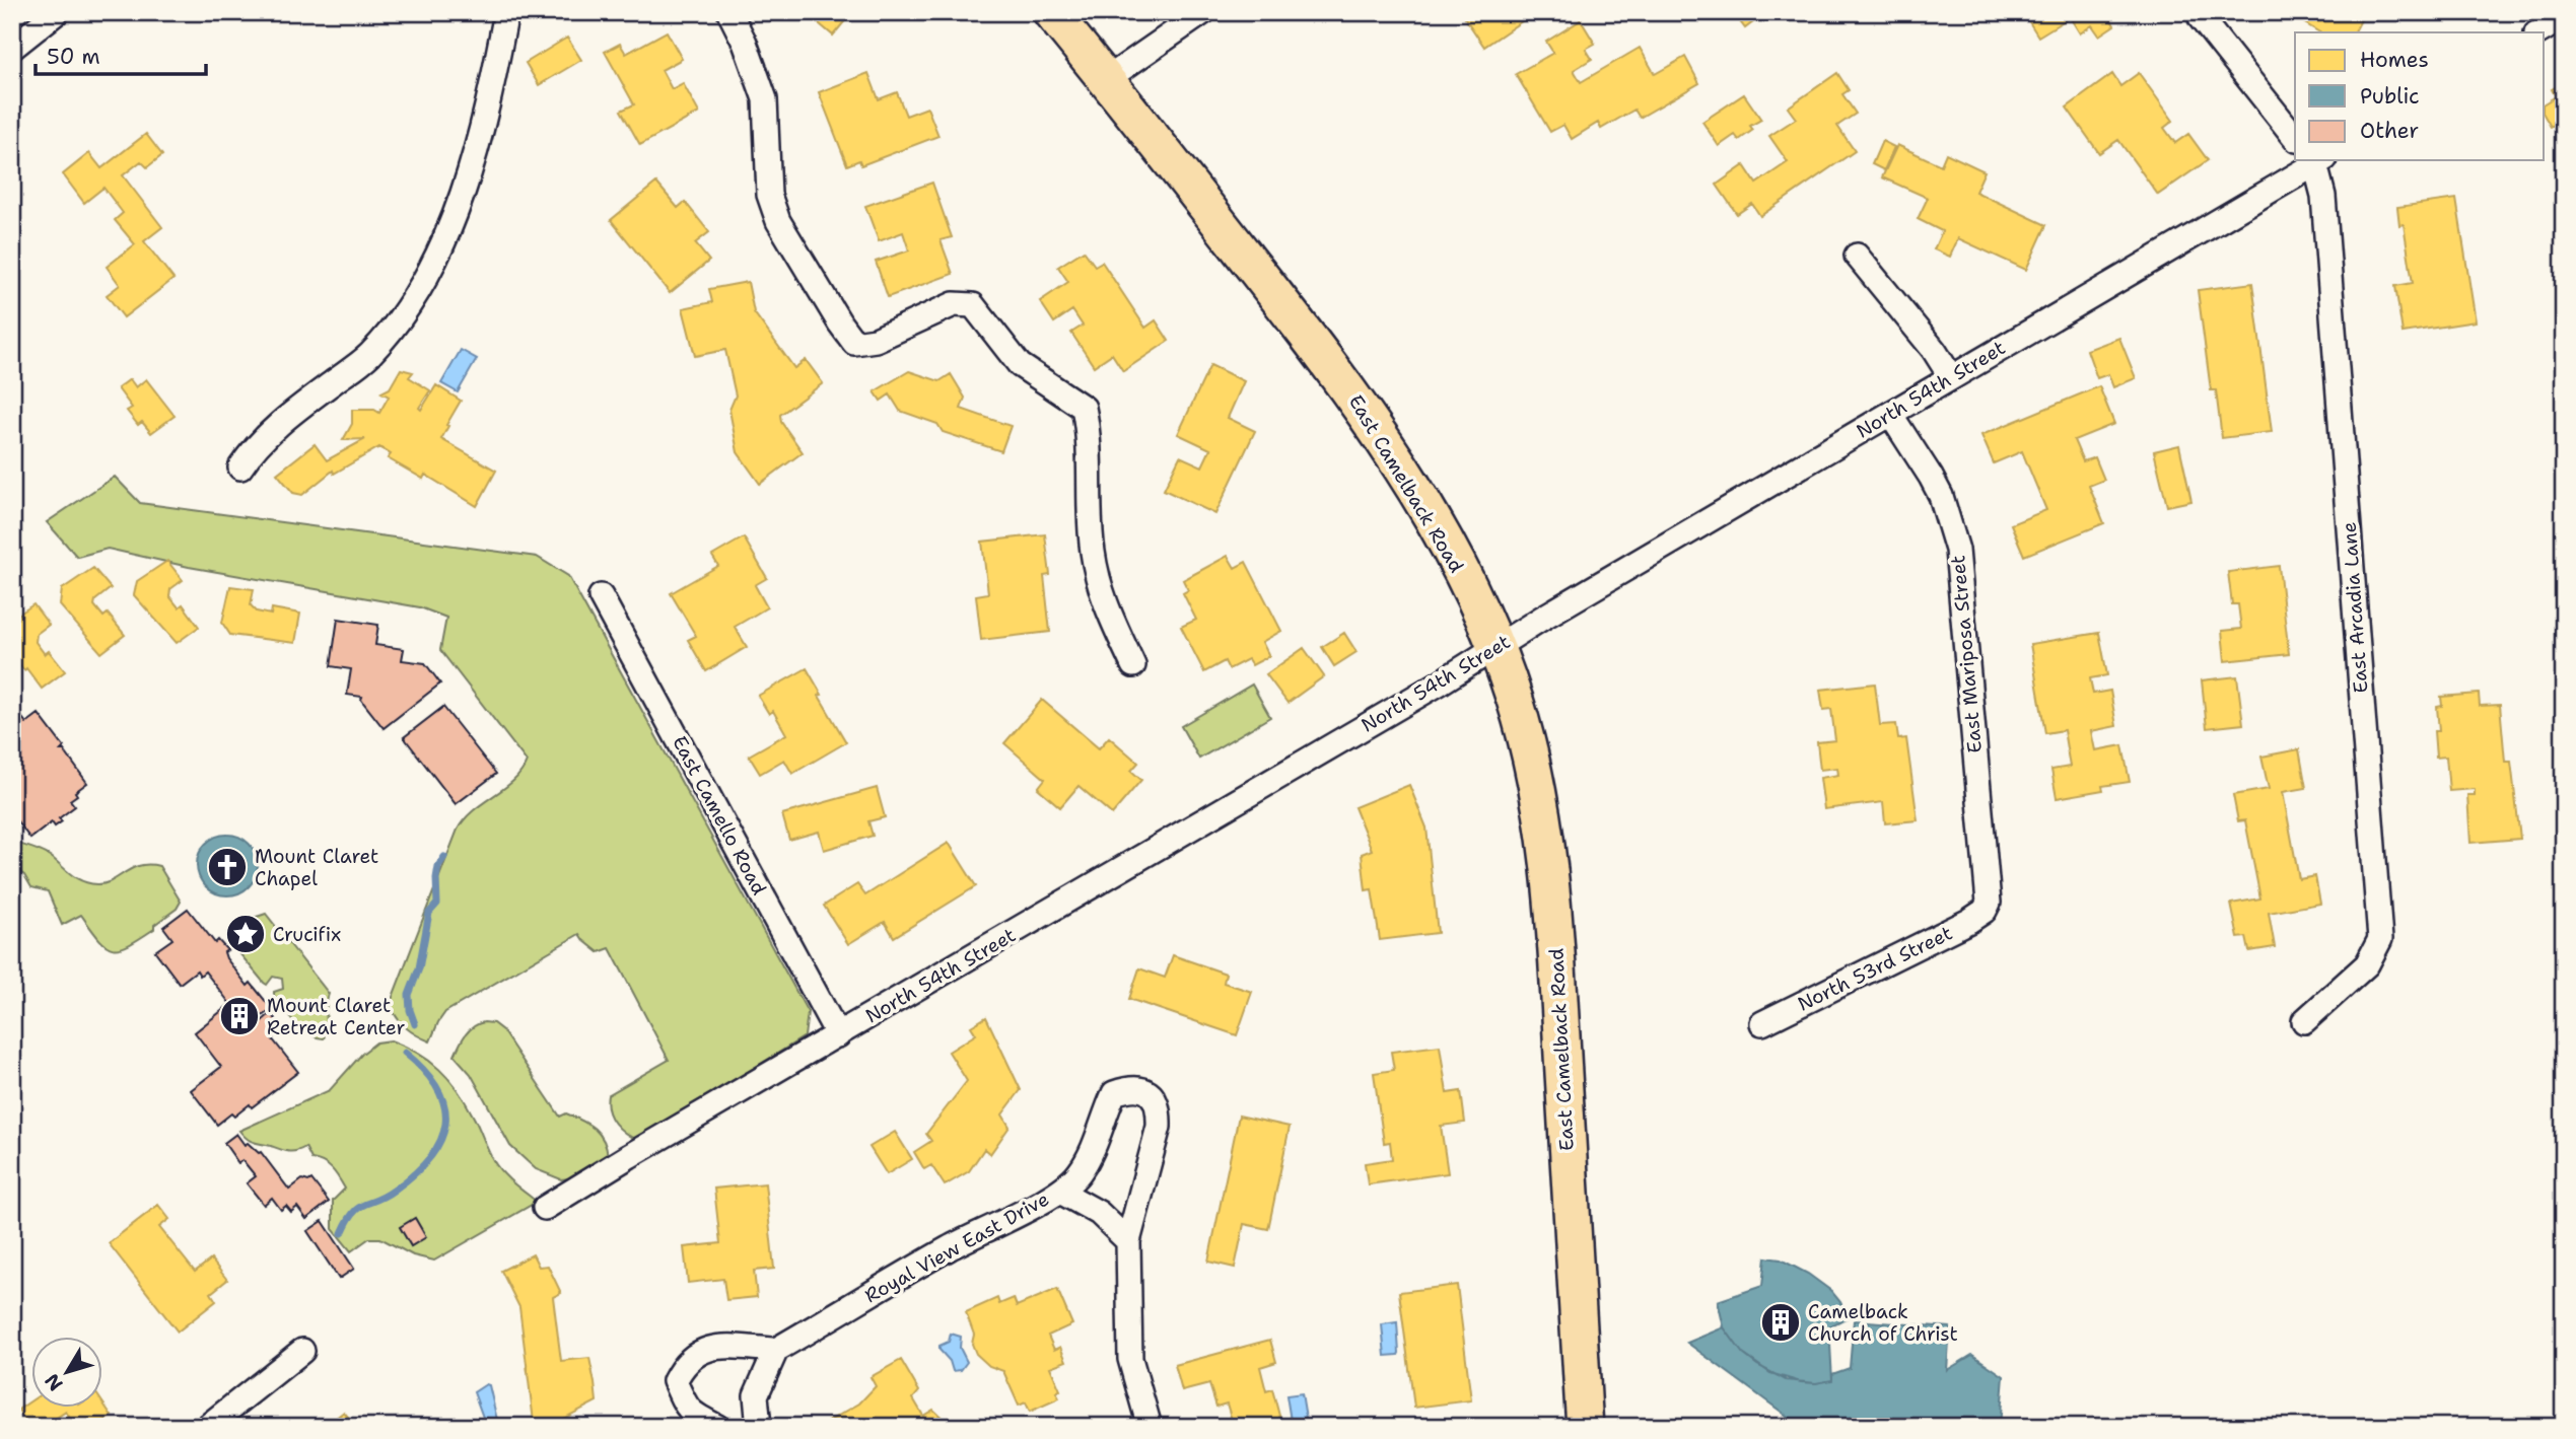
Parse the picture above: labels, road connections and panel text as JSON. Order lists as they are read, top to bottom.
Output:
{
  "streets": {
    "main road": ["East Camelback Road"],
    "street": [
      "North 54th Street",
      "East Arcadia Lane",
      "East Mariposa Street",
      "East Camello Road",
      "North 53rd Street",
      "Royal View East Drive"
    ]
  },
  "crossings": [
    ["North 54th Street", "East Camelback Road"],
    ["North 54th Street", "East Arcadia Lane"],
    ["North 54th Street", "East Mariposa Street"],
    ["North 54th Street", "East Camello Road"],
    ["East Mariposa Street", "North 53rd Street"]
  ],
  "places": {
    "church": ["Mount Claret Chapel"],
    "place": ["Crucifix"],
    "building": ["Mount Claret Retreat Center", "Camelback Church of Christ"]
  },
  "legend": ["Homes", "Public", "Other"],
  "scale_bar": "50 m",
  "north": "bottom left"
}
